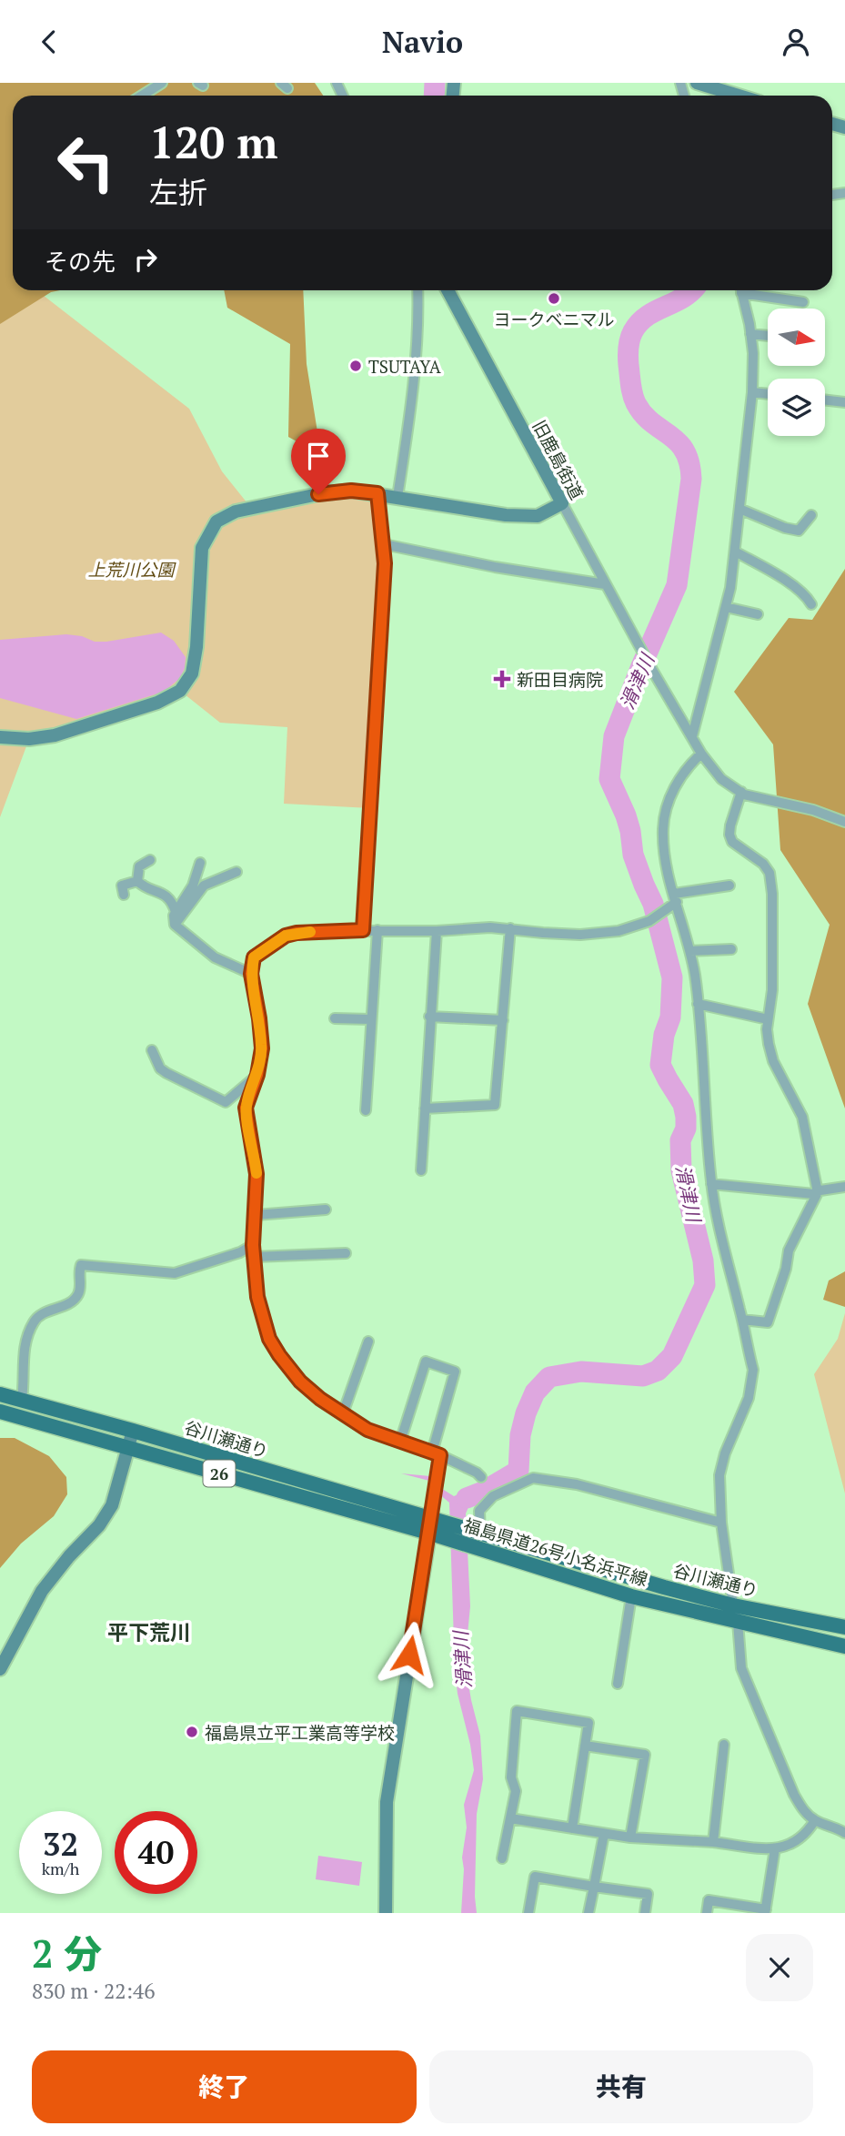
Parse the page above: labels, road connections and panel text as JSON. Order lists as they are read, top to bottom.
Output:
{
  "streets": {
    "main road": ["谷川瀬通り", "26", "福島県道26号小名浜平線"],
    "street": ["旧鹿島街道"]
  },
  "crossings": [
    ["谷川瀬通り", "福島県道26号小名浜平線"]
  ],
  "districts": ["平下荒川"],
  "water": ["滑津川"],
  "parks": ["上荒川公園"],
  "places": {
    "other": ["ヨークベニマル", "TSUTAYA", "福島県立平工業高等学校"],
    "health": ["新田目病院"]
  },
  "north": "right",
  "page": {
    "header": "Navio",
    "turn": ["120 m", "左折"],
    "then": "その先",
    "speed": "32 km/h",
    "limit": "40",
    "heading": ["2 分", "830 m · 22:46"],
    "buttons": ["終了", "共有"]
  }
}
